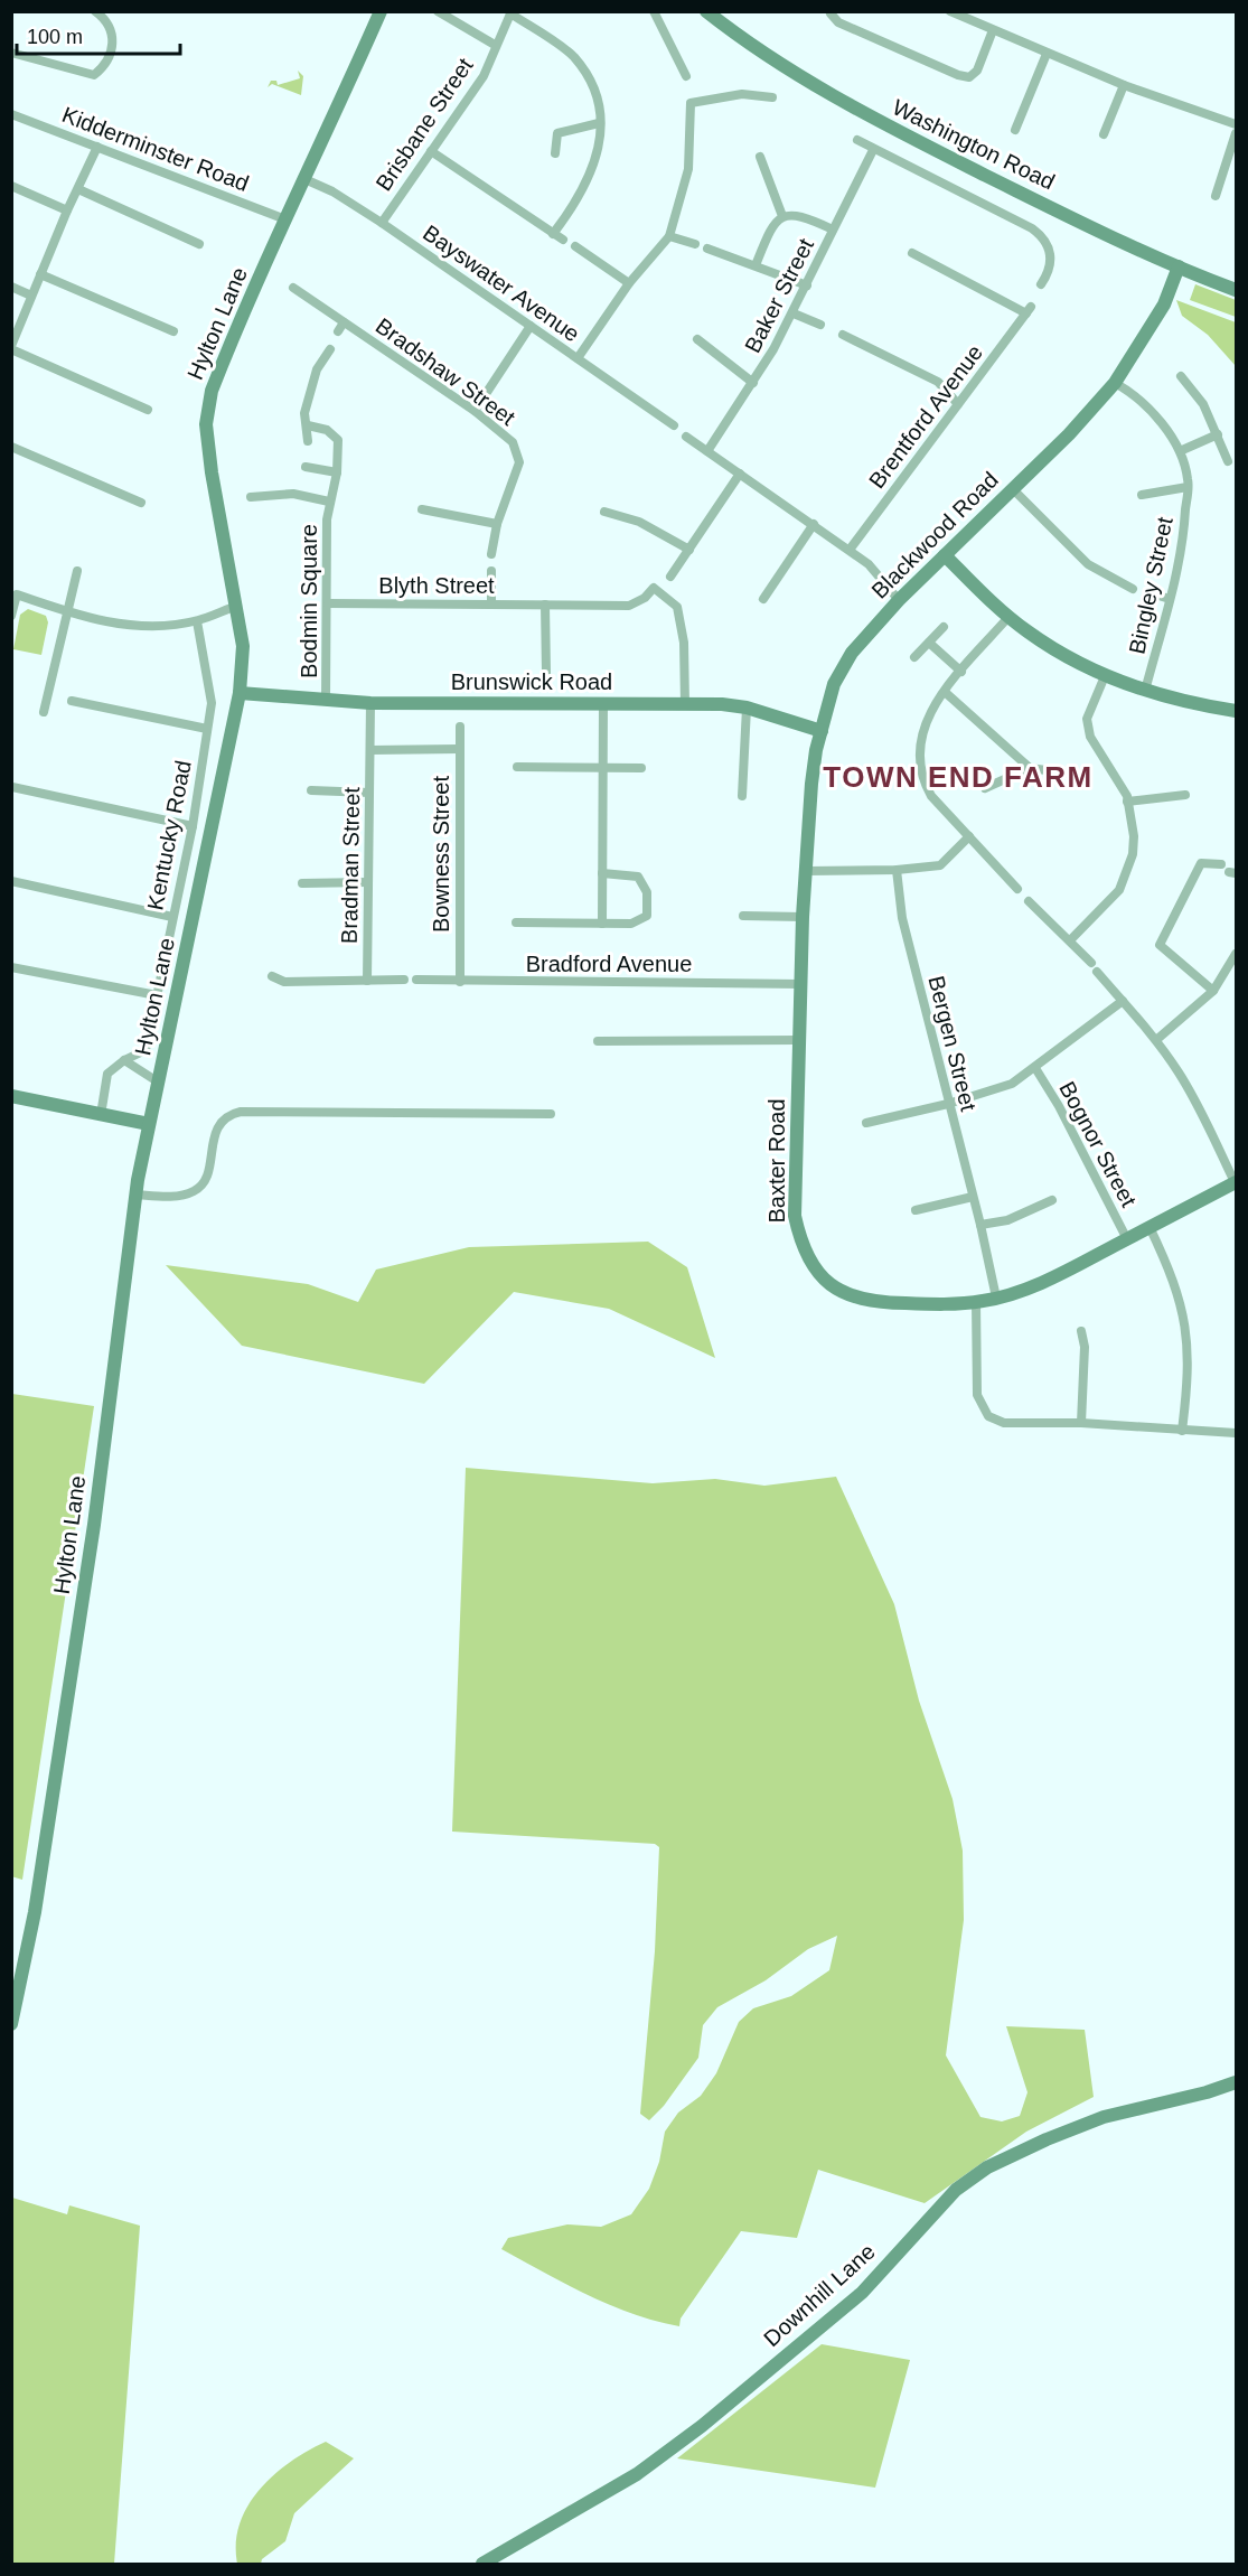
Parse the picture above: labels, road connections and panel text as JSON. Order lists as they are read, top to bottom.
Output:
{
  "streets": {
    "street": [
      "Brisbane Street",
      "Washington Road",
      "Kidderminster Road",
      "Bayswater Avenue",
      "Baker Street",
      "Hylton Lane",
      "Bradshaw Street",
      "Brentford Avenue",
      "Blackwood Road",
      "Blyth Street",
      "Bingley Street",
      "Bodmin Square",
      "Brunswick Road",
      "Kentucky Road",
      "Bowness Street",
      "Bradman Street",
      "Bradford Avenue",
      "Bergen Street",
      "Bognor Street",
      "Baxter Road",
      "Downhill Lane"
    ]
  },
  "crossings": [
    ["Brisbane Street", "Bayswater Avenue"],
    ["Washington Road", "Blackwood Road"],
    ["Kidderminster Road", "Hylton Lane"],
    ["Bayswater Avenue", "Hylton Lane"],
    ["Hylton Lane", "Brunswick Road"],
    ["Blackwood Road", "Bingley Street"],
    ["Blackwood Road", "Brunswick Road"],
    ["Blackwood Road", "Baxter Road"],
    ["Blyth Street", "Bodmin Square"],
    ["Blyth Street", "Brunswick Road"],
    ["Bodmin Square", "Brunswick Road"],
    ["Brunswick Road", "Bradman Street"],
    ["Bowness Street", "Bradford Avenue"],
    ["Bradford Avenue", "Baxter Road"],
    ["Bergen Street", "Baxter Road"],
    ["Bognor Street", "Baxter Road"]
  ],
  "districts": ["TOWN END FARM"],
  "scale_bar": "100 m"
}
